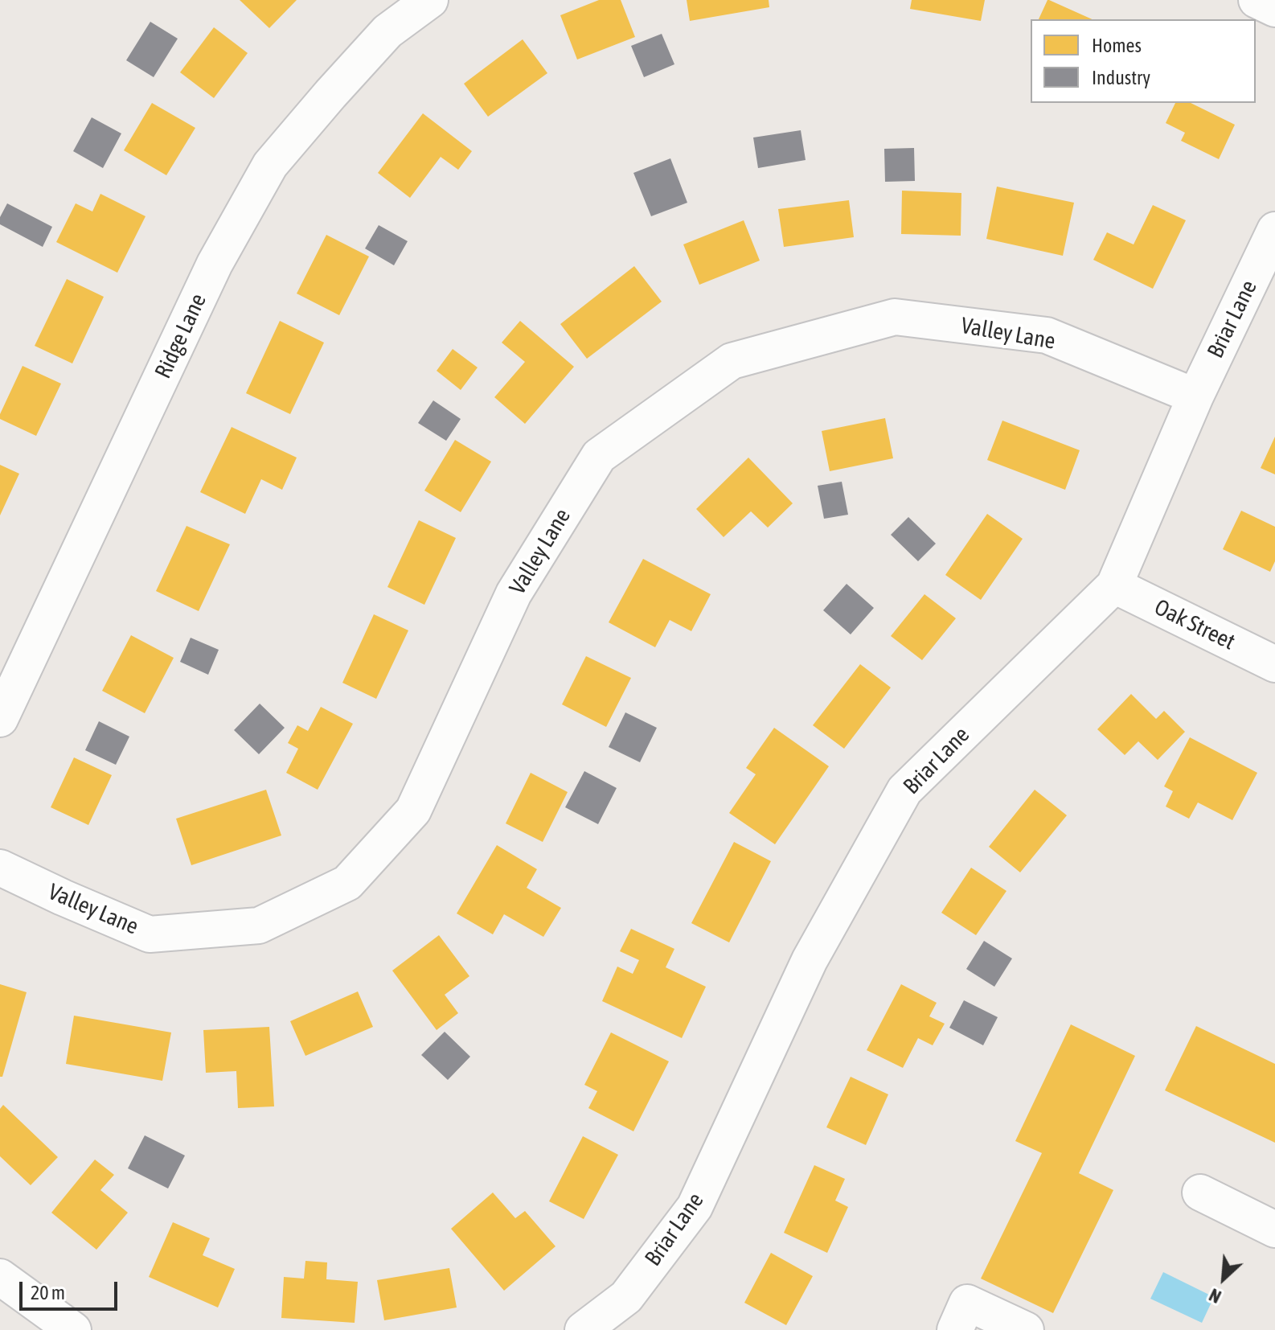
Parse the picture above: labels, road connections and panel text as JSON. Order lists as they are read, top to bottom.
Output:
{
  "streets": {
    "street": [
      "Briar Lane",
      "Valley Lane",
      "Ridge Lane",
      "Oak Street"
    ]
  },
  "crossings": [
    ["Briar Lane", "Valley Lane"],
    ["Briar Lane", "Oak Street"]
  ],
  "legend": ["Homes", "Industry"],
  "scale_bar": "20 m",
  "north": "bottom left"
}
